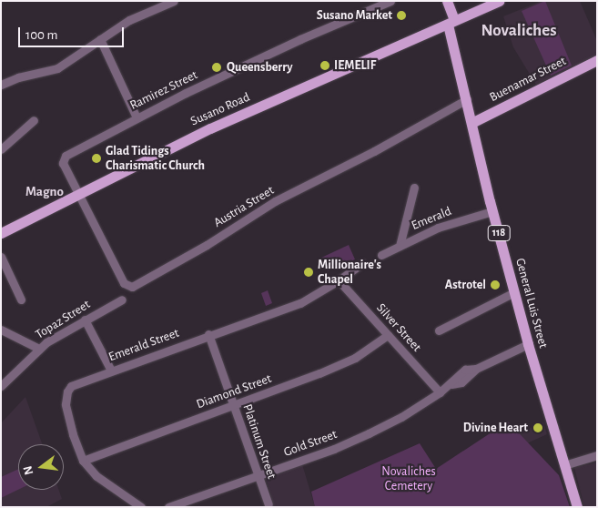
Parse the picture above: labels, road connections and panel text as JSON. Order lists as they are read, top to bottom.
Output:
{
  "streets": {
    "main road": [
      "Buenamar Street",
      "Susano Road",
      "118",
      "General Luis Street"
    ],
    "street": [
      "Ramirez Street",
      "Austria Street",
      "Emerald",
      "Topaz Street",
      "Silver Street",
      "Emerald Street",
      "Diamond Street",
      "Platinum Street",
      "Gold Street"
    ]
  },
  "crossings": [
    ["Buenamar Street", "General Luis Street"],
    ["Ramirez Street", "Susano Road"],
    ["Ramirez Street", "Austria Street"],
    ["Susano Road", "Austria Street"],
    ["Susano Road", "General Luis Street"],
    ["Austria Street", "General Luis Street"],
    ["Emerald", "General Luis Street"],
    ["General Luis Street", "Gold Street"],
    ["Silver Street", "Emerald Street"],
    ["Silver Street", "Diamond Street"],
    ["Silver Street", "Gold Street"],
    ["Emerald Street", "Diamond Street"],
    ["Emerald Street", "Platinum Street"],
    ["Diamond Street", "Platinum Street"],
    ["Platinum Street", "Gold Street"]
  ],
  "districts": ["Novaliches", "Magno"],
  "parks": ["Novaliches Cemetery"],
  "places": [
    "Susano Market",
    "IEMELIF",
    "Queensberry",
    "Glad Tidings Charismatic Church",
    "Millionaire's Chapel",
    "Astrotel",
    "Divine Heart"
  ],
  "scale_bar": "100 m",
  "north": "left"
}
